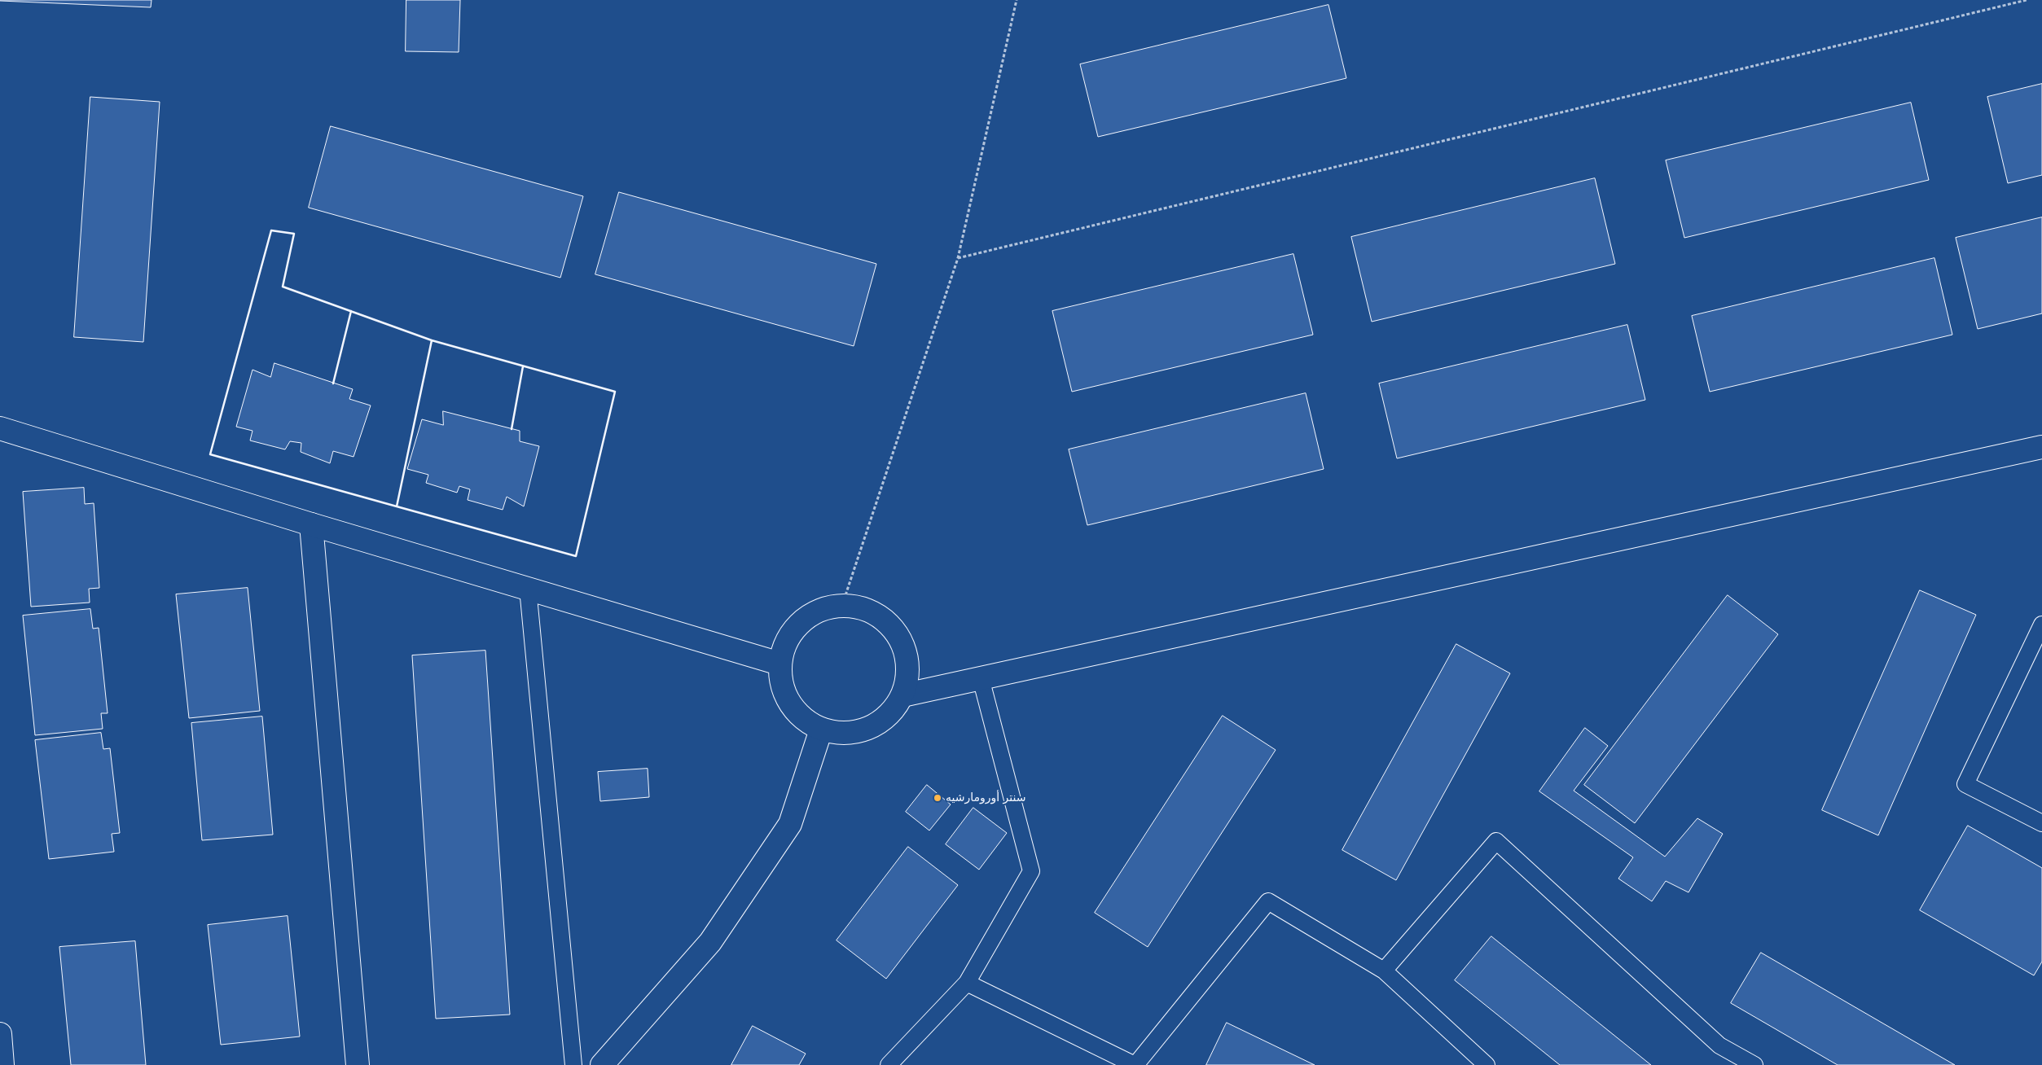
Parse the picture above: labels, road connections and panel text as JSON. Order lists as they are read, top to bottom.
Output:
{
  "places": ["سنتر أورومارشيه"]
}
